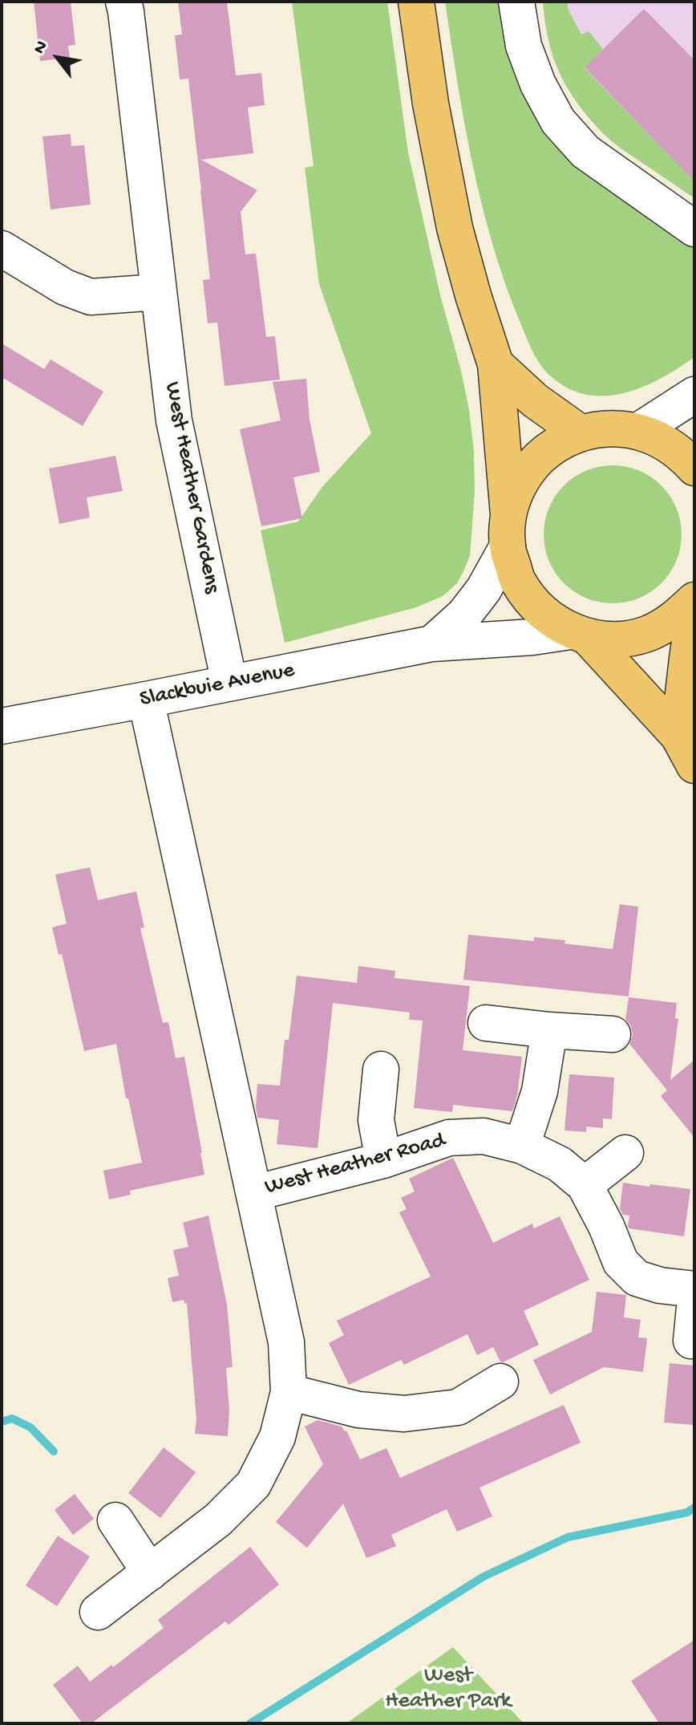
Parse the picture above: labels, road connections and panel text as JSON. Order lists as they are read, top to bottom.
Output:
{
  "streets": {
    "street": ["West Heather Gardens", "Slackbuie Avenue", "West Heather Road"]
  },
  "crossings": [
    ["West Heather Gardens", "Slackbuie Avenue"],
    ["Slackbuie Avenue", "West Heather Road"]
  ],
  "parks": ["West Heather Park"],
  "north": "top left"
}
